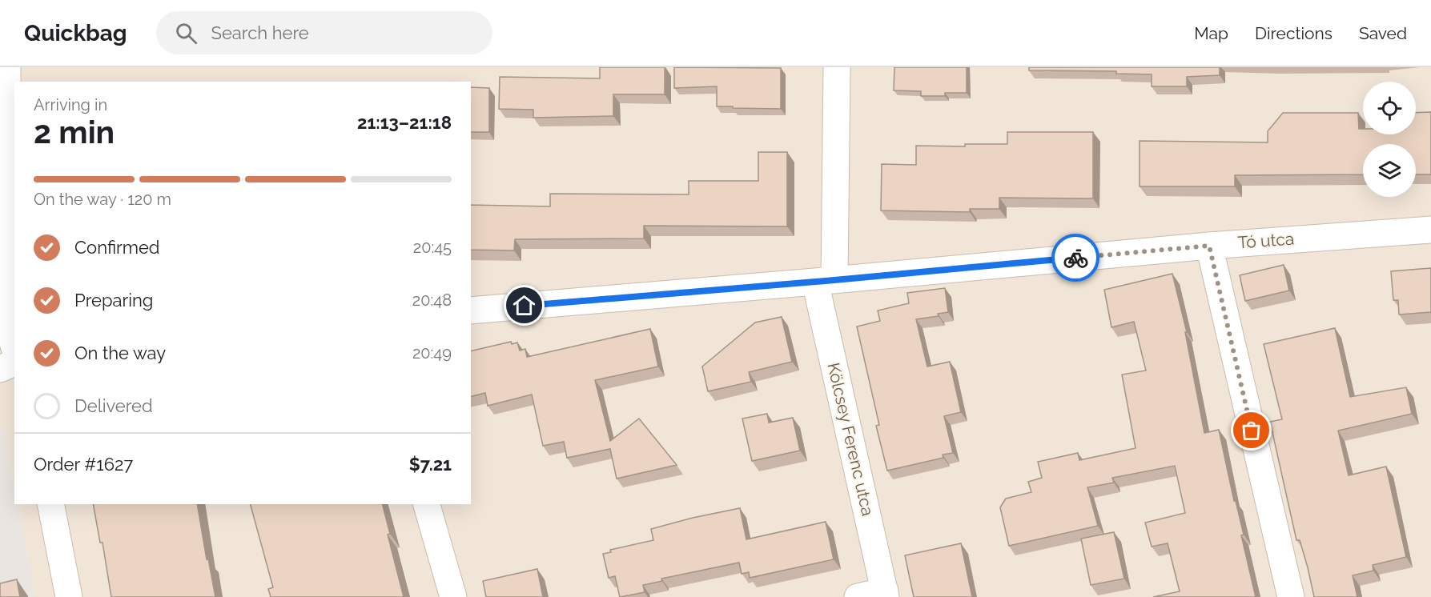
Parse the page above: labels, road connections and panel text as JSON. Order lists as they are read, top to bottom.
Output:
{
  "streets": {
    "street": ["Tó utca", "Kölcsey Ferenc utca"]
  },
  "crossings": [
    ["Tó utca", "Kölcsey Ferenc utca"]
  ],
  "page": {
    "header": "Quickbag",
    "search": "Search here",
    "nav": ["Map", "Directions", "Saved"],
    "heading": ["2 min", "Arriving in", "21:13–21:18"],
    "panel": ["Order #1627", "$7.21"],
    "bar": "On the way · 120 m",
    "list": [
      ["Confirmed", "20:45"],
      ["Preparing", "20:48"],
      ["On the way", "20:49"],
      "Delivered"
    ]
  }
}
